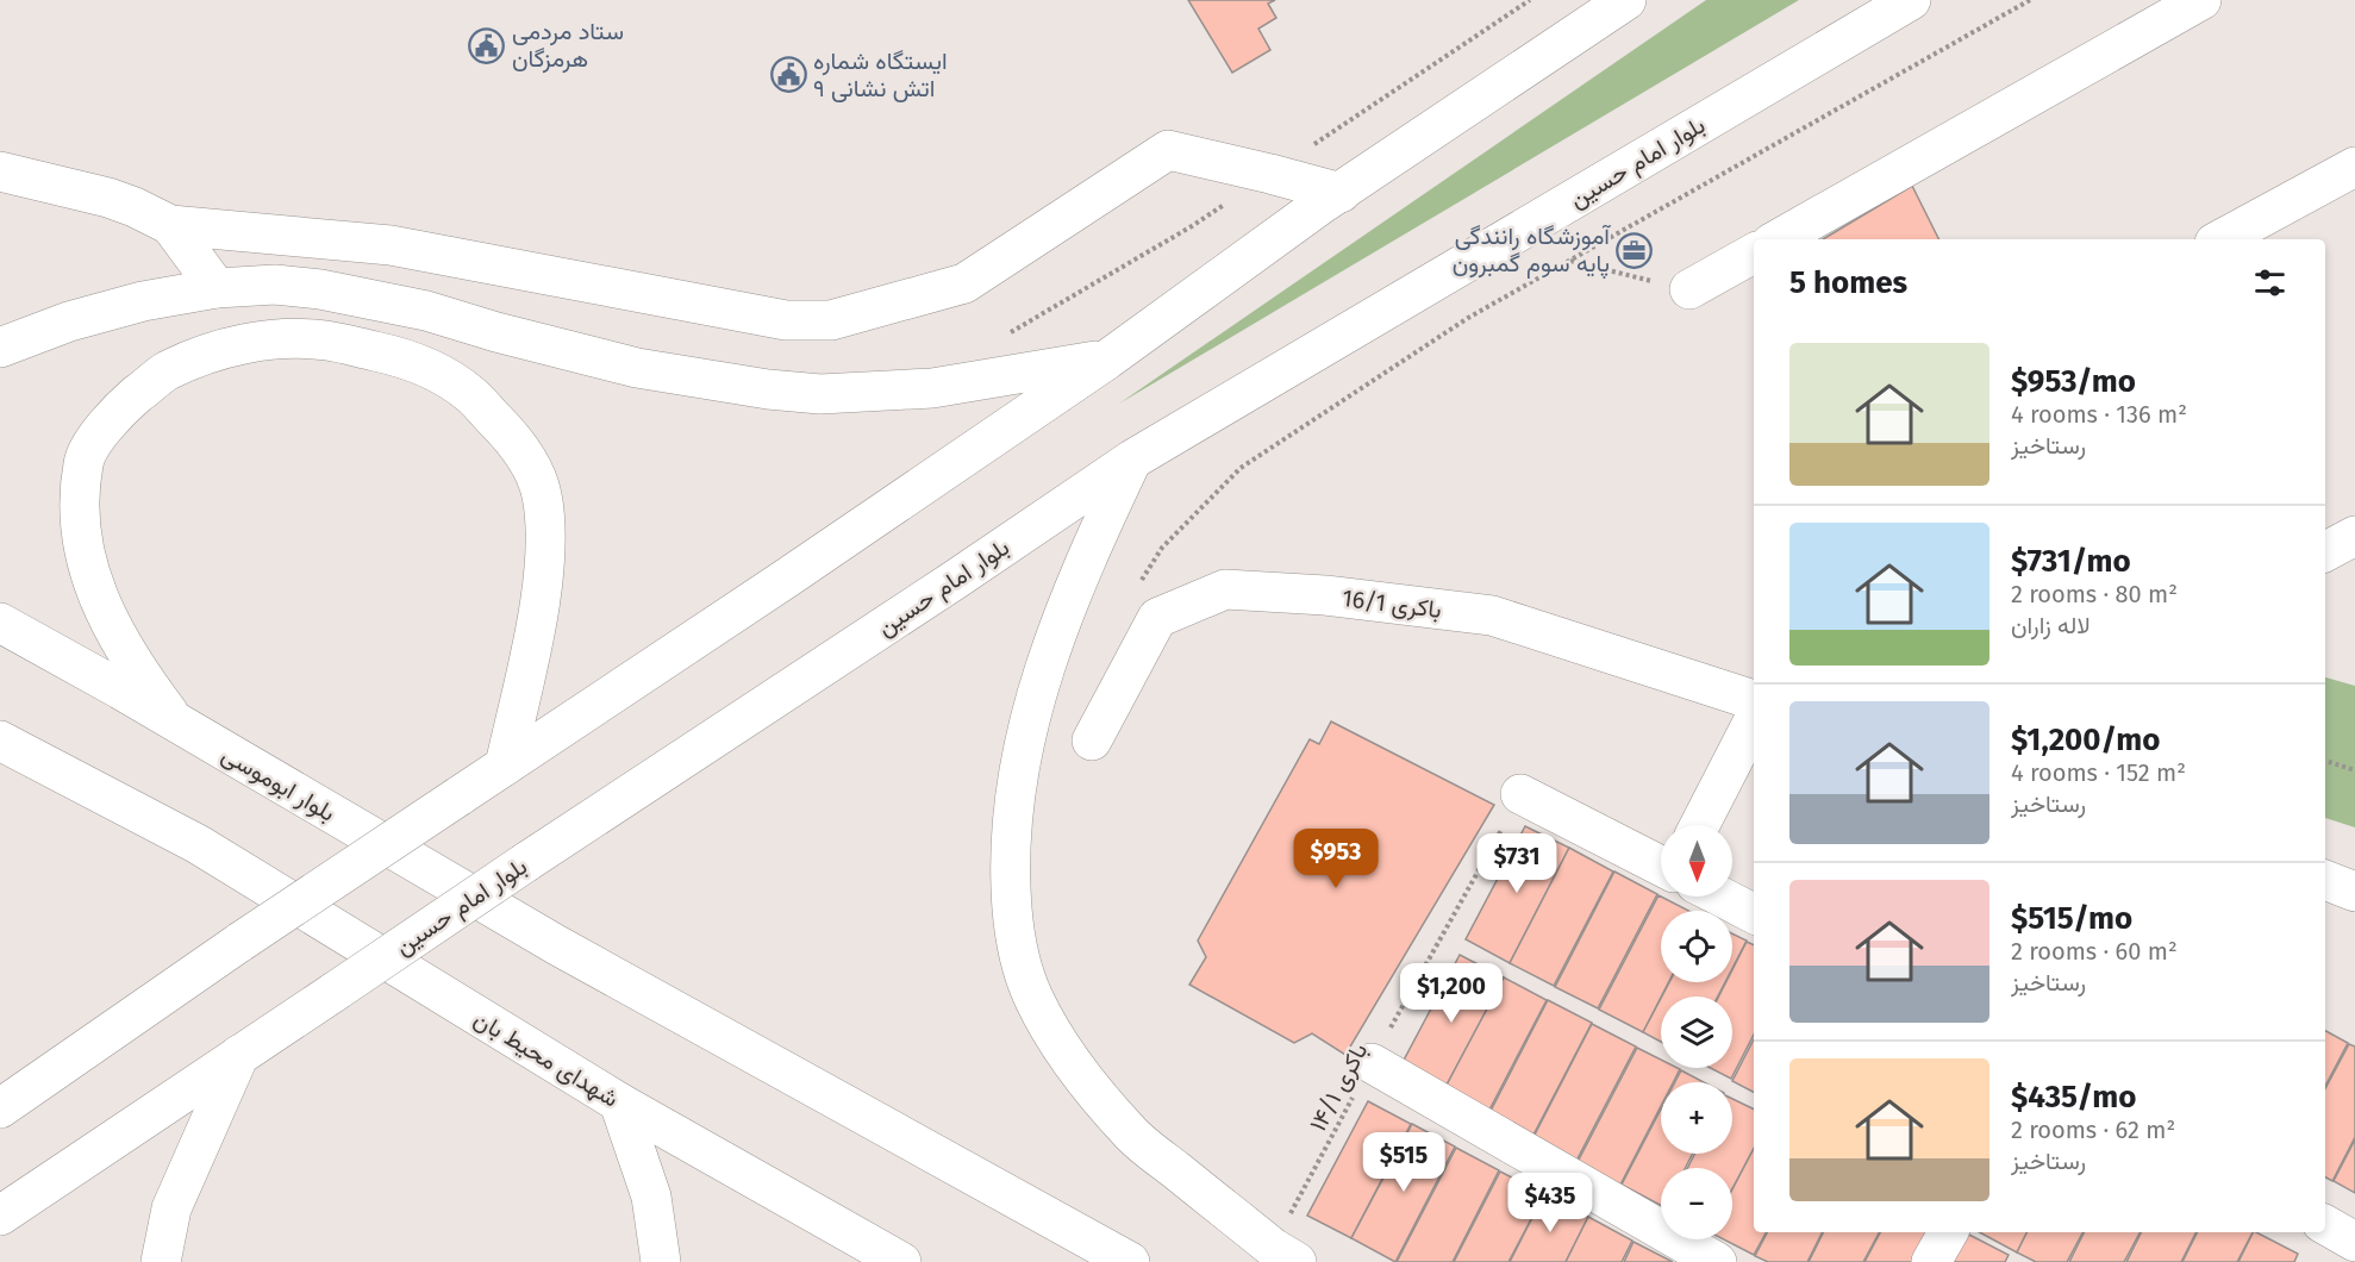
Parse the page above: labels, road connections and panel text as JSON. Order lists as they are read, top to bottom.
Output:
{
  "streets": {
    "main road": [
      "بلوار امام حسین",
      "باکری 16/1",
      "بلوار ابوموسی",
      "شهدای محیط بان"
    ],
    "path": ["باکری ۱۴/۱"]
  },
  "places": {
    "public building": ["ستاد مردمی هرمزگان", "ایستگاه شماره ۹ اتش نشانی"],
    "office": ["آموزشگاه رانندگی پایه سوم گمبرون"]
  },
  "north": "bottom",
  "page": {
    "heading": "5 homes",
    "list": [
      {
        "name": "$953/mo",
        "note": "4 rooms · 136 m² · رستاخیز"
      },
      {
        "name": "$731/mo",
        "note": "2 rooms · 80 m² · لاله زاران"
      },
      {
        "name": "$1,200/mo",
        "note": "4 rooms · 152 m² · رستاخیز"
      },
      {
        "name": "$515/mo",
        "note": "2 rooms · 60 m² · رستاخیز"
      },
      {
        "name": "$435/mo",
        "note": "2 rooms · 62 m² · رستاخیز"
      }
    ],
    "map_buttons": ["+", "−"],
    "price": [
      "$953",
      "$731",
      "$1,200",
      "$515",
      "$435"
    ]
  }
}
